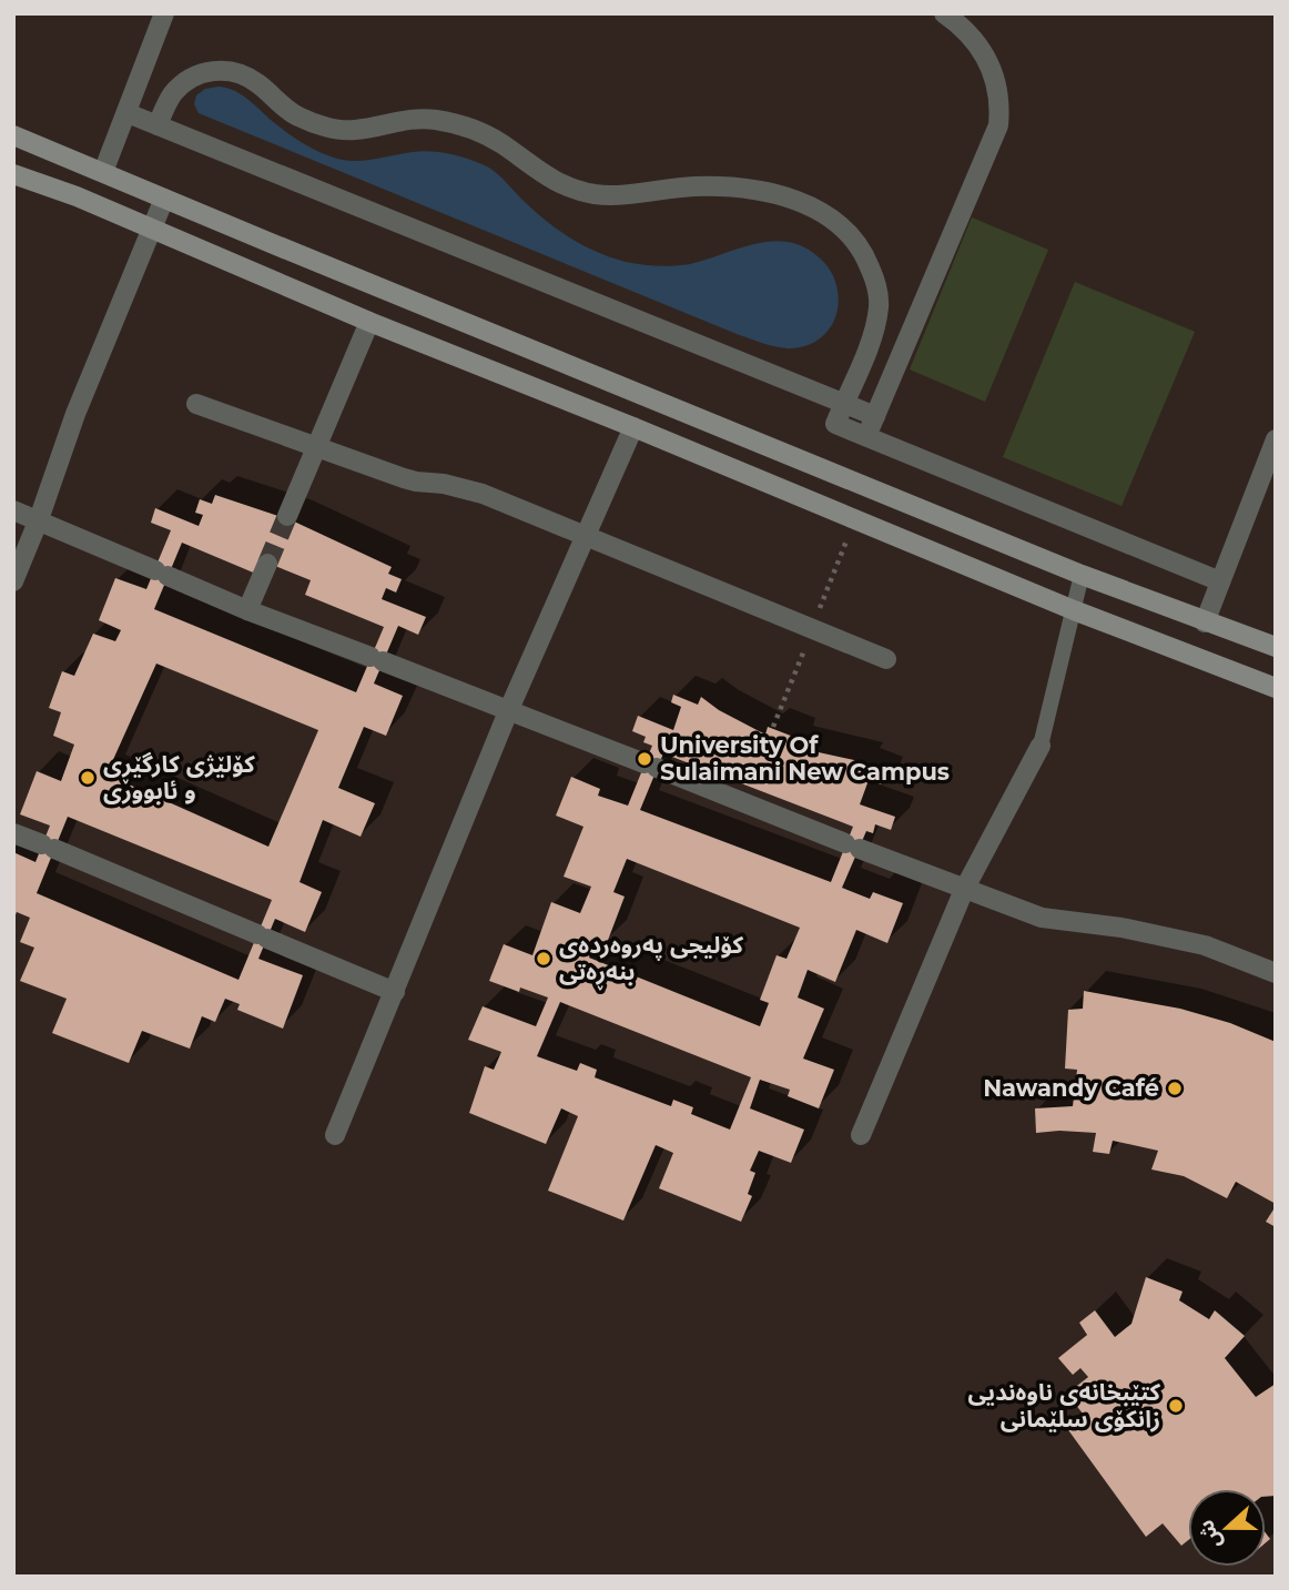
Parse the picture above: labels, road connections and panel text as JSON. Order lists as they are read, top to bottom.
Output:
{
  "places": [
    "University Of Sulaimani New Campus",
    "كۆلێژی كارگێڕی و ئابووری",
    "کۆلیجی پەروەردەی بنەڕەتی",
    "Nawandy Café",
    "کتێبخانەی ناوەندیی زانکۆی سلێمانی"
  ],
  "north": "left"
}
